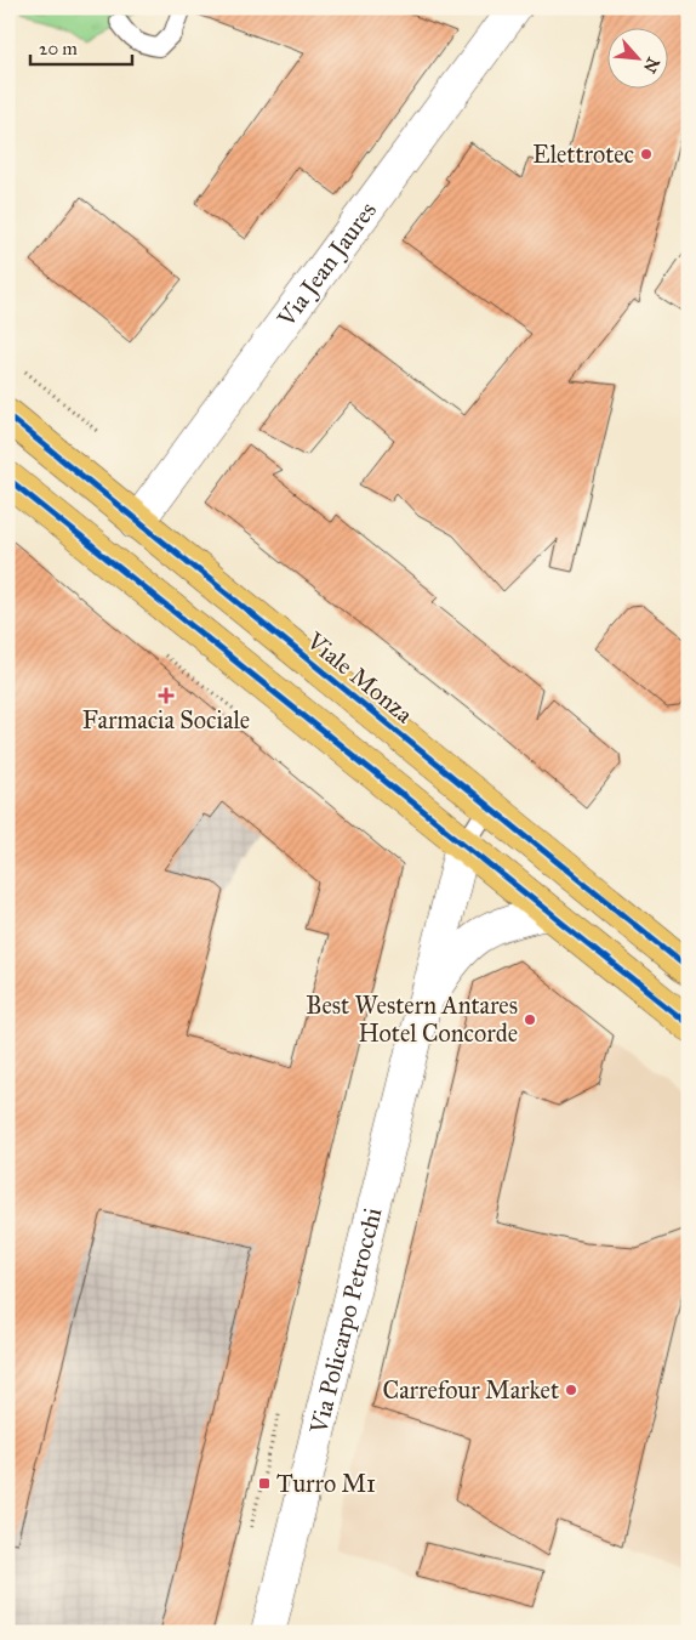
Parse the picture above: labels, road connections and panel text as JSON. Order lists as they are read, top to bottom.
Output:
{
  "streets": {
    "main road": ["Viale Monza"],
    "street": ["Via Jean Jaures", "Via Policarpo Petrocchi"]
  },
  "crossings": [
    ["Via Jean Jaures", "Viale Monza"]
  ],
  "places": {
    "other": ["Elettrotec", "Best Western Antares Hotel Concorde", "Carrefour Market"],
    "health": ["Farmacia Sociale"],
    "transit": ["Turro M1"]
  },
  "scale_bar": "20 m",
  "north": "bottom right"
}
